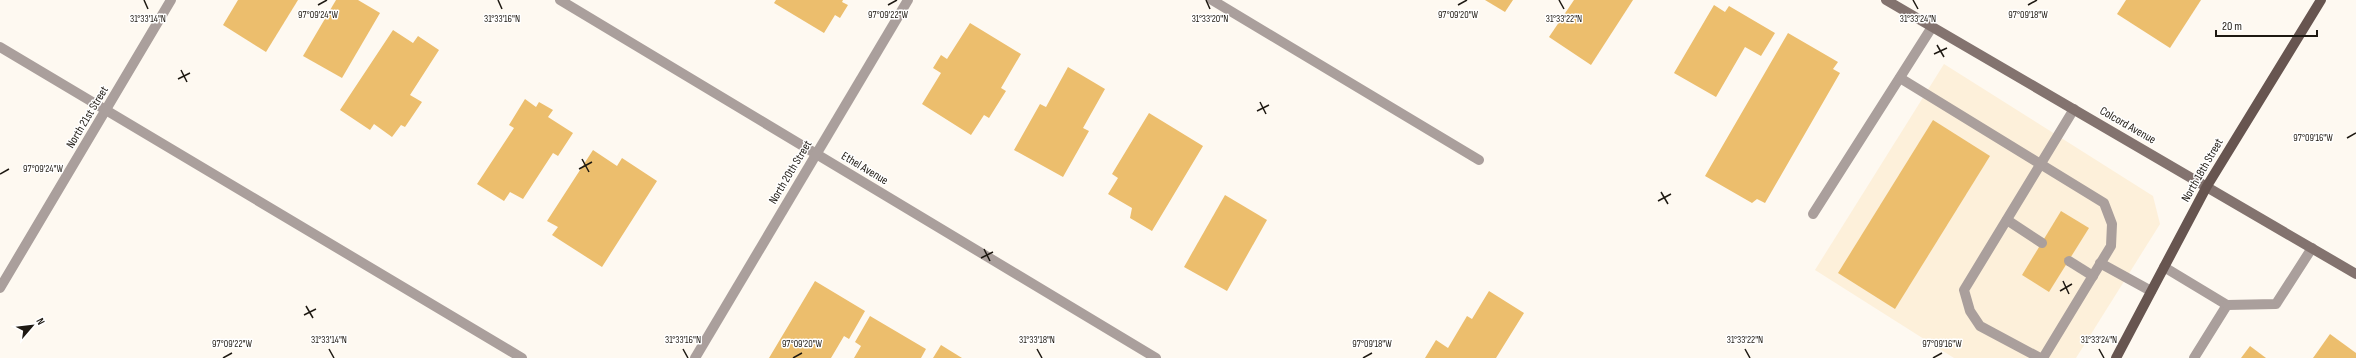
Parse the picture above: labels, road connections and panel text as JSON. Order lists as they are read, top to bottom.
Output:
{
  "streets": {
    "main road": ["North 18th Street"],
    "street": [
      "North 21st Street",
      "Colcord Avenue",
      "Ethel Avenue",
      "North 20th Street"
    ]
  },
  "crossings": [
    ["Colcord Avenue", "North 18th Street"],
    ["Ethel Avenue", "North 20th Street"]
  ],
  "scale_bar": "20 m",
  "north": "top right",
  "coordinates": [
    "97°09'24\"W",
    "97°09'22\"W",
    "97°09'20\"W",
    "97°09'18\"W",
    "31°33'14\"N",
    "31°33'16\"N",
    "31°33'20\"N",
    "31°33'22\"N",
    "31°33'24\"N",
    "97°09'16\"W",
    "31°33'18\"N"
  ]
}
